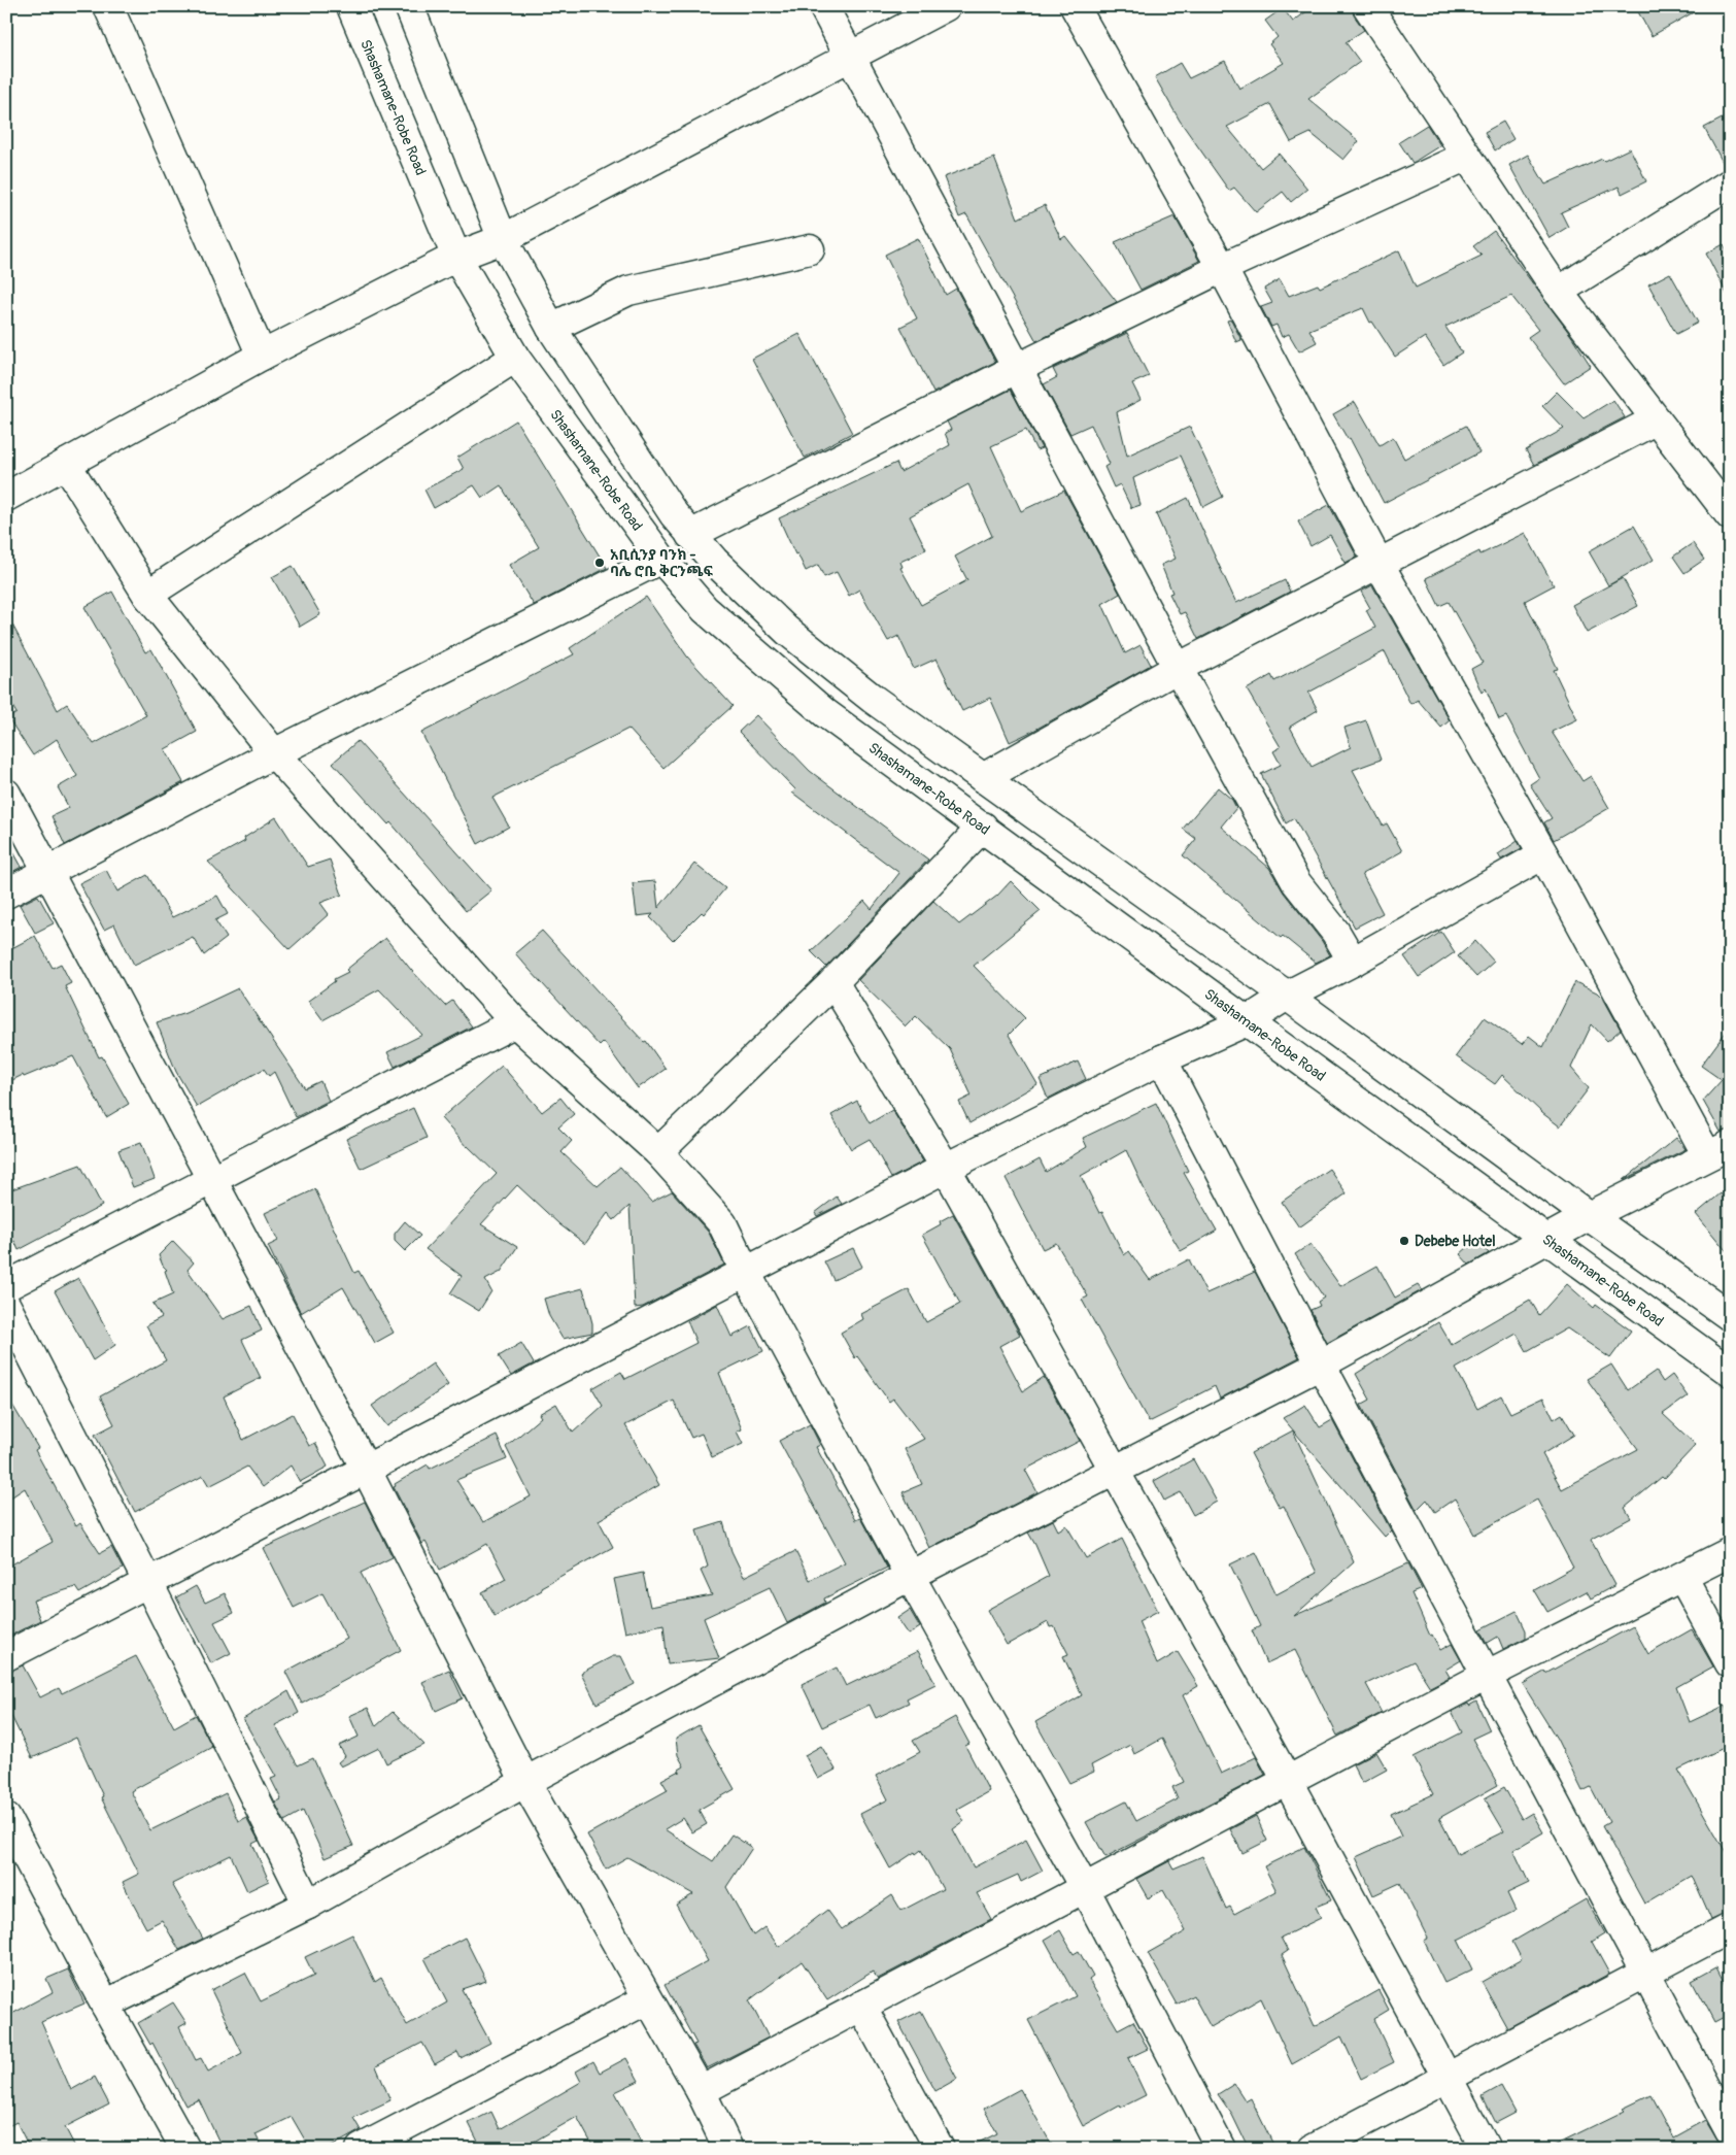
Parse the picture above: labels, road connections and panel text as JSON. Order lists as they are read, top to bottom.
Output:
{
  "streets": {
    "street": ["Shashamane-Robe Road"]
  },
  "places": ["አቢሲንያ ባንክ - ባሌ ሮቤ ቅርንጫፍ", "Debebe Hotel"]
}
